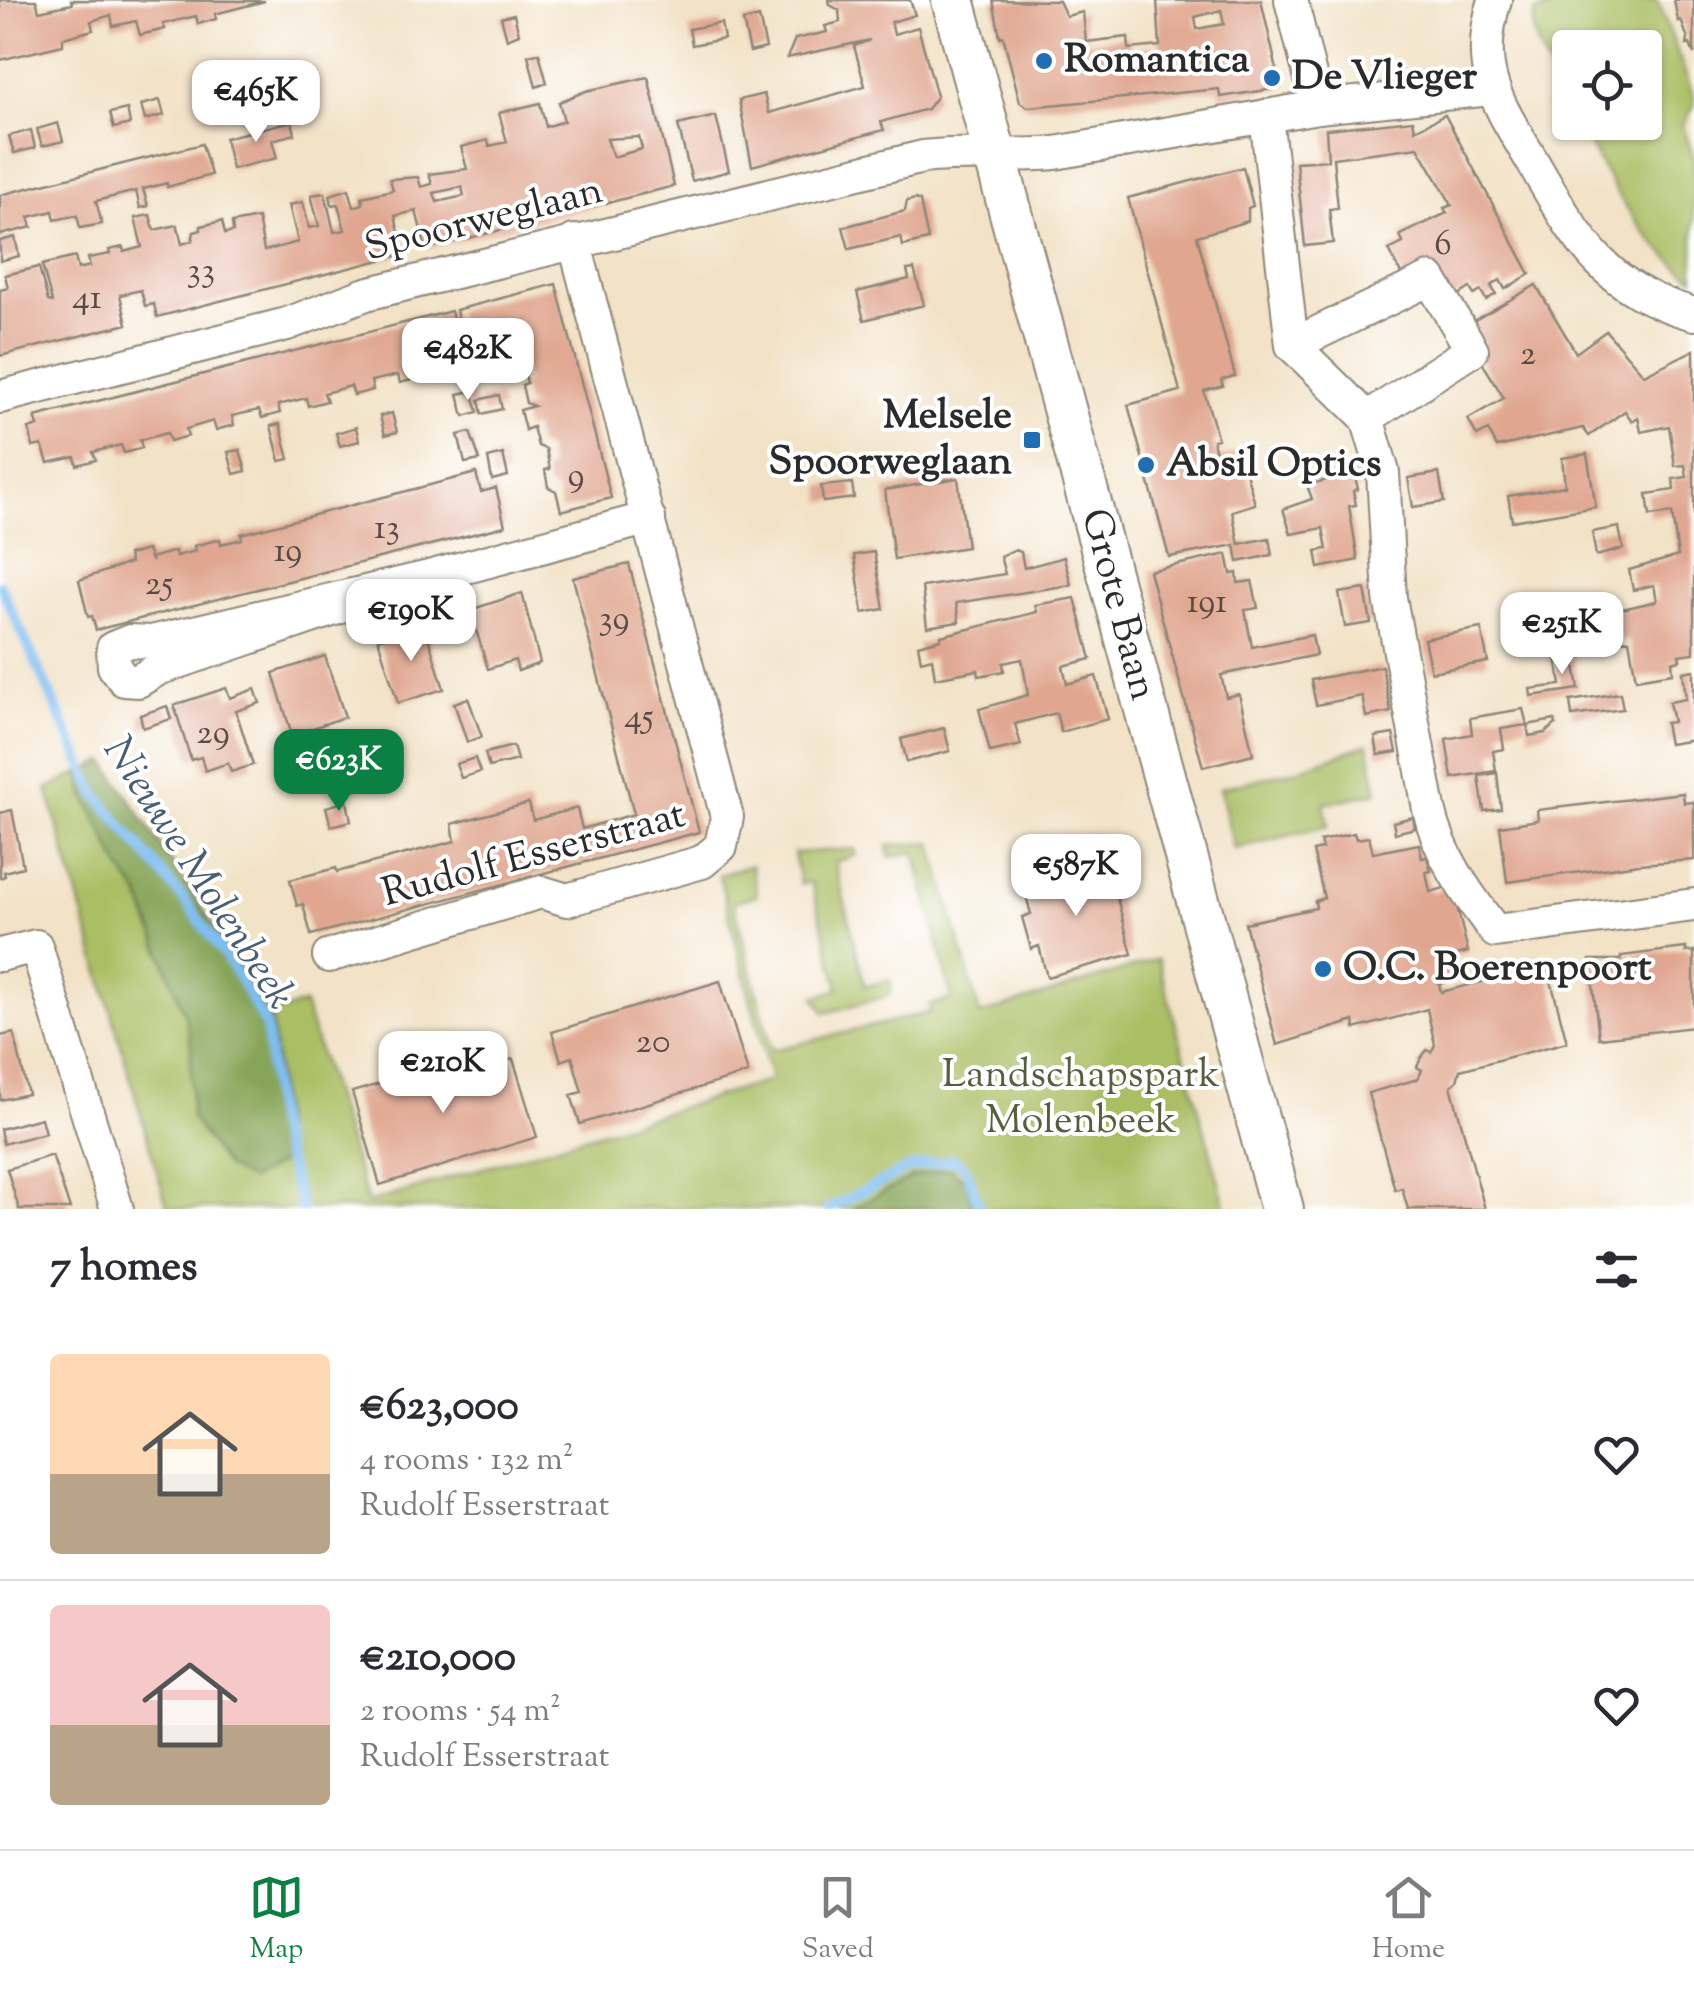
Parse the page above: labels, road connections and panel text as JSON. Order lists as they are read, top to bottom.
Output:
{
  "streets": {
    "main road": ["Grote Baan"],
    "street": ["Spoorweglaan", "Rudolf Esserstraat"]
  },
  "crossings": [
    ["Spoorweglaan", "Grote Baan"],
    ["Spoorweglaan", "Rudolf Esserstraat"]
  ],
  "water": ["Nieuwe Molenbeek"],
  "parks": ["Landschapspark Molenbeek"],
  "places": {
    "other": [
      "Romantica",
      "De Vlieger",
      "Absil Optics",
      "O.C. Boerenpoort"
    ],
    "transit": ["Melsele Spoorweglaan"]
  },
  "house_numbers": [
    "6",
    "33",
    "41",
    "2",
    "9",
    "13",
    "19",
    "25",
    "191",
    "39",
    "45",
    "29",
    "20"
  ],
  "page": {
    "price": [
      "€465K",
      "€482K",
      "€190K",
      "€251K",
      "€623K",
      "€587K",
      "€210K"
    ],
    "heading": "7 homes",
    "list": [
      {
        "name": "€623,000",
        "note": "4 rooms · 132 m² · Rudolf Esserstraat"
      },
      {
        "name": "€210,000",
        "note": "2 rooms · 54 m² · Rudolf Esserstraat"
      }
    ],
    "tabs": ["Map", "Saved", "Home"]
  }
}
